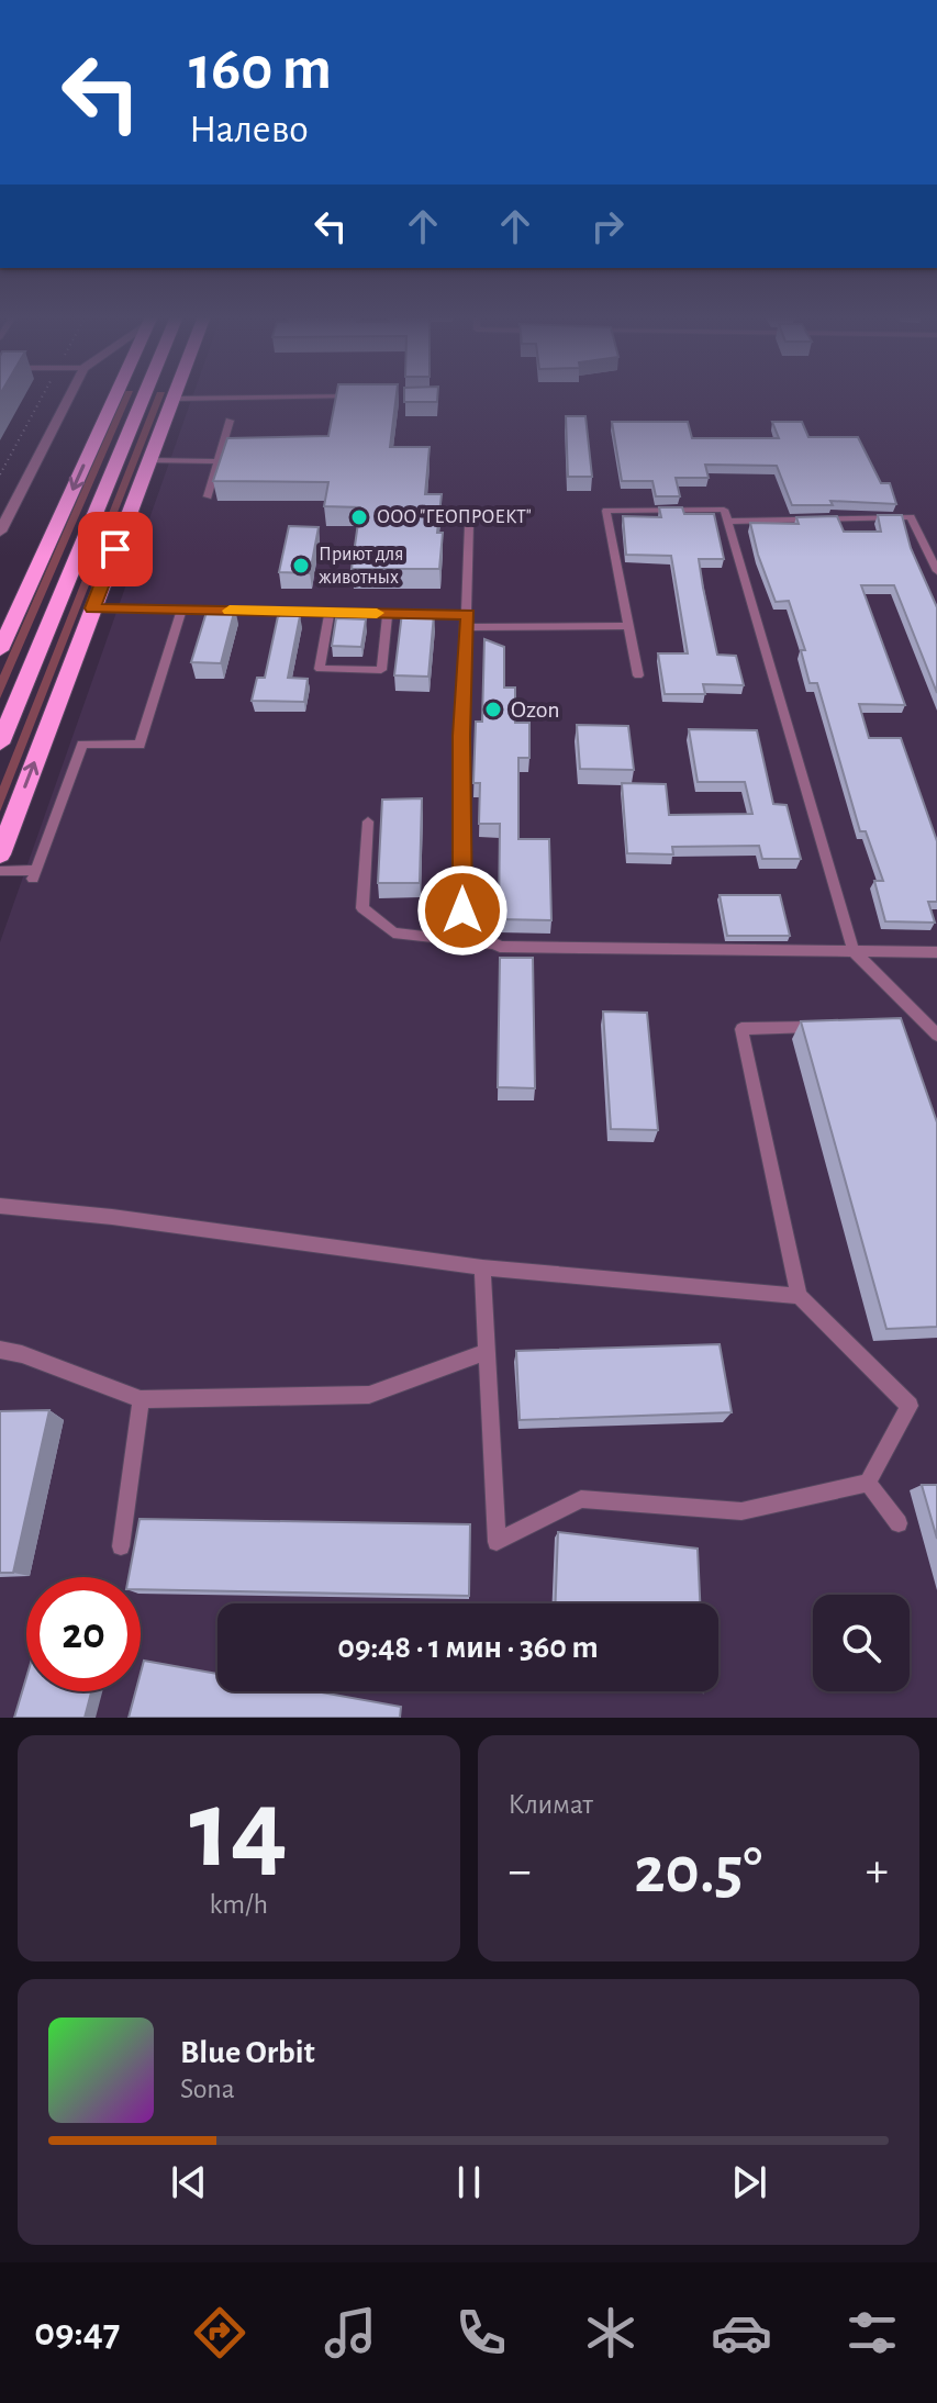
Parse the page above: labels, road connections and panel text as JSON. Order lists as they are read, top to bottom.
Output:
{
  "places": ["ООО \"ГЕОПРОЕКТ\"", "Приют для животных", "Ozon"],
  "page": {
    "turn": ["160 m", "Налево"],
    "limit": "20",
    "trip": "09:48 · 1 мин · 360 m",
    "tile": [
      ["14", "km/h"],
      "Климат"
    ],
    "heat": ["−", "20.5°", "+"],
    "song": ["Blue Orbit", "Sona"],
    "tabs": "09:47"
  }
}
